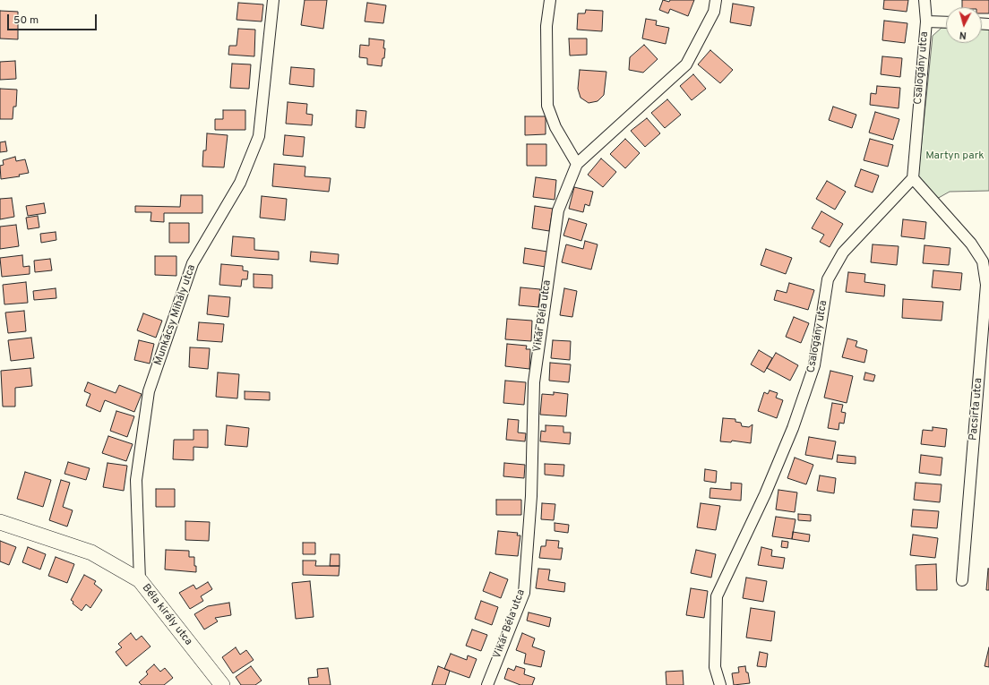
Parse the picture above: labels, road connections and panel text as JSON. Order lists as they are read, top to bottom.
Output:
{
  "streets": {
    "street": [
      "Csalogány utca",
      "Munkácsy Mihály utca",
      "Vikár Béla utca",
      "Pacsirta utca",
      "Béla király utca"
    ]
  },
  "crossings": [
    ["Csalogány utca", "Pacsirta utca"],
    ["Munkácsy Mihály utca", "Béla király utca"]
  ],
  "parks": ["Martyn park"],
  "scale_bar": "50 m",
  "north": "bottom"
}
